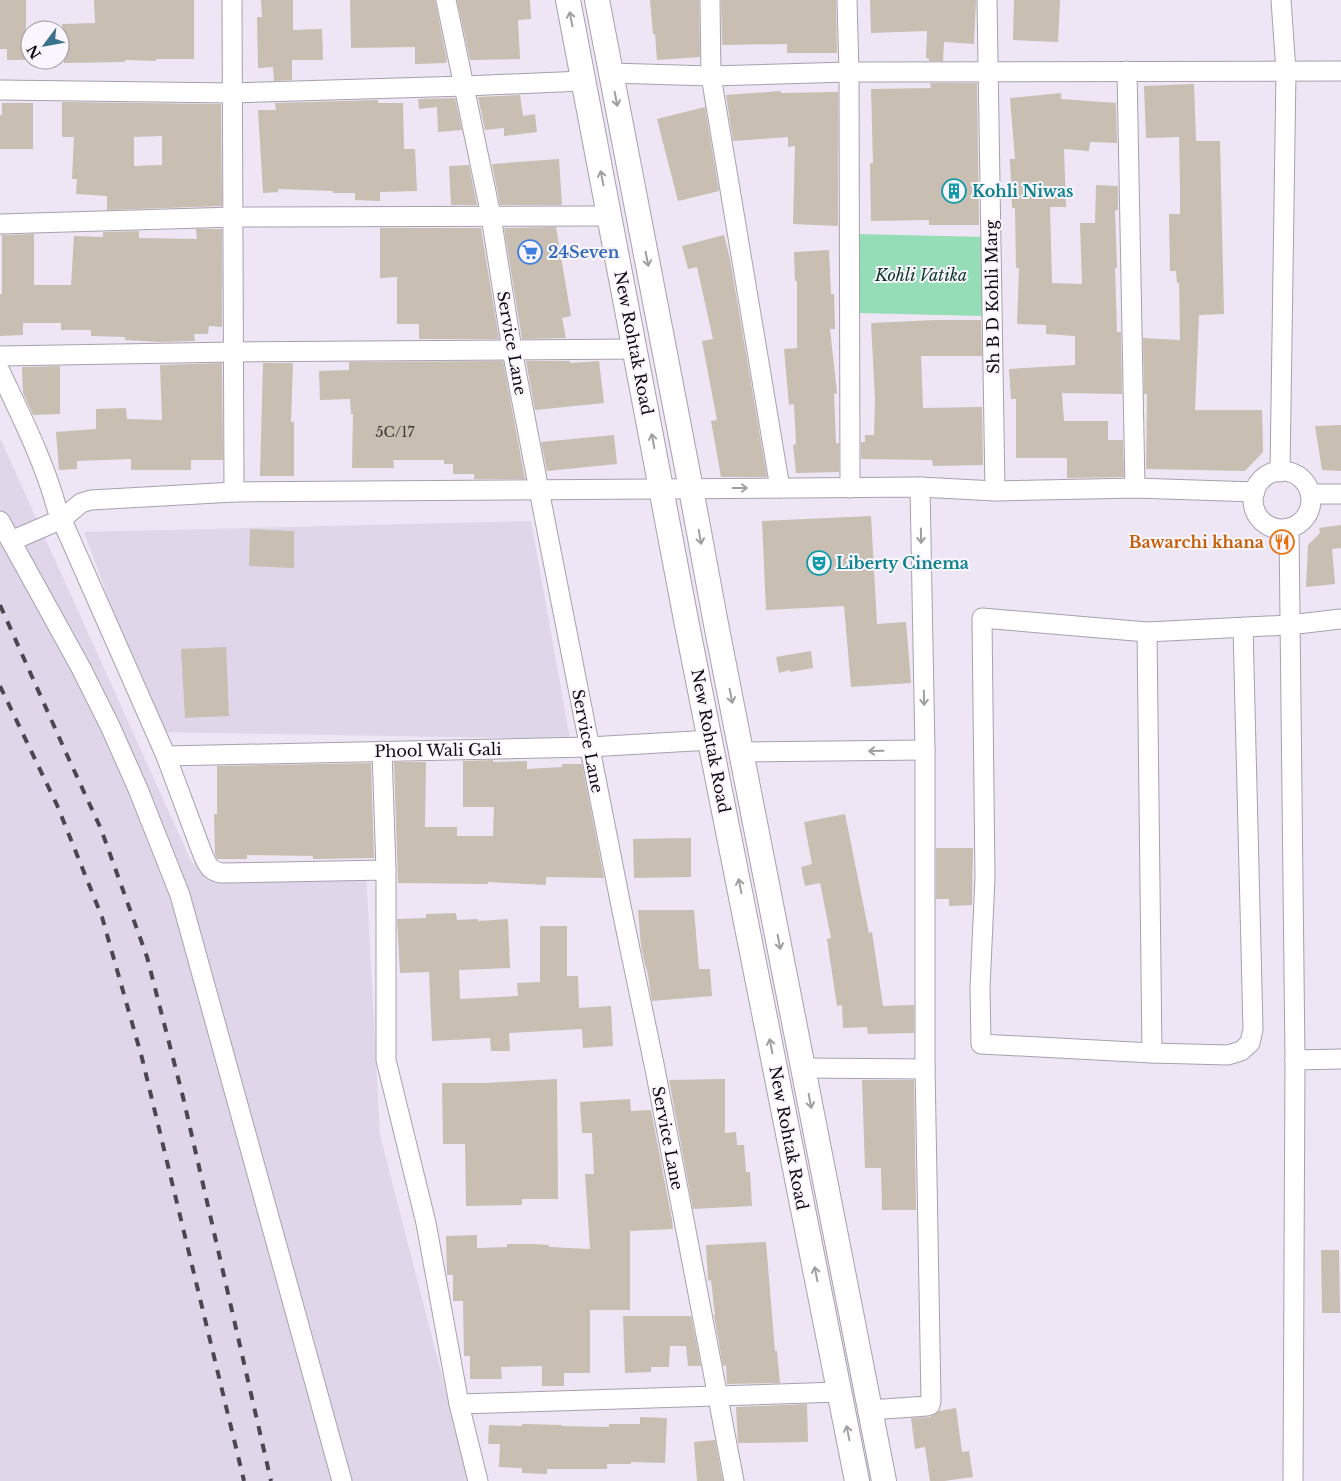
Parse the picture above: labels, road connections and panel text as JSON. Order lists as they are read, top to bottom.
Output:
{
  "streets": {
    "main road": ["New Rohtak Road"],
    "street": ["Sh B D Kohli Marg", "Service Lane", "Phool Wali Gali"]
  },
  "crossings": [
    ["Service Lane", "Phool Wali Gali"],
    ["New Rohtak Road", "Phool Wali Gali"]
  ],
  "parks": ["Kohli Vatika"],
  "places": {
    "building": ["Kohli Niwas"],
    "supermarket": ["24Seven"],
    "restaurant": ["Bawarchi khana"],
    "theatre": ["Liberty Cinema"]
  },
  "house_numbers": ["5C/17"],
  "north": "bottom left"
}
